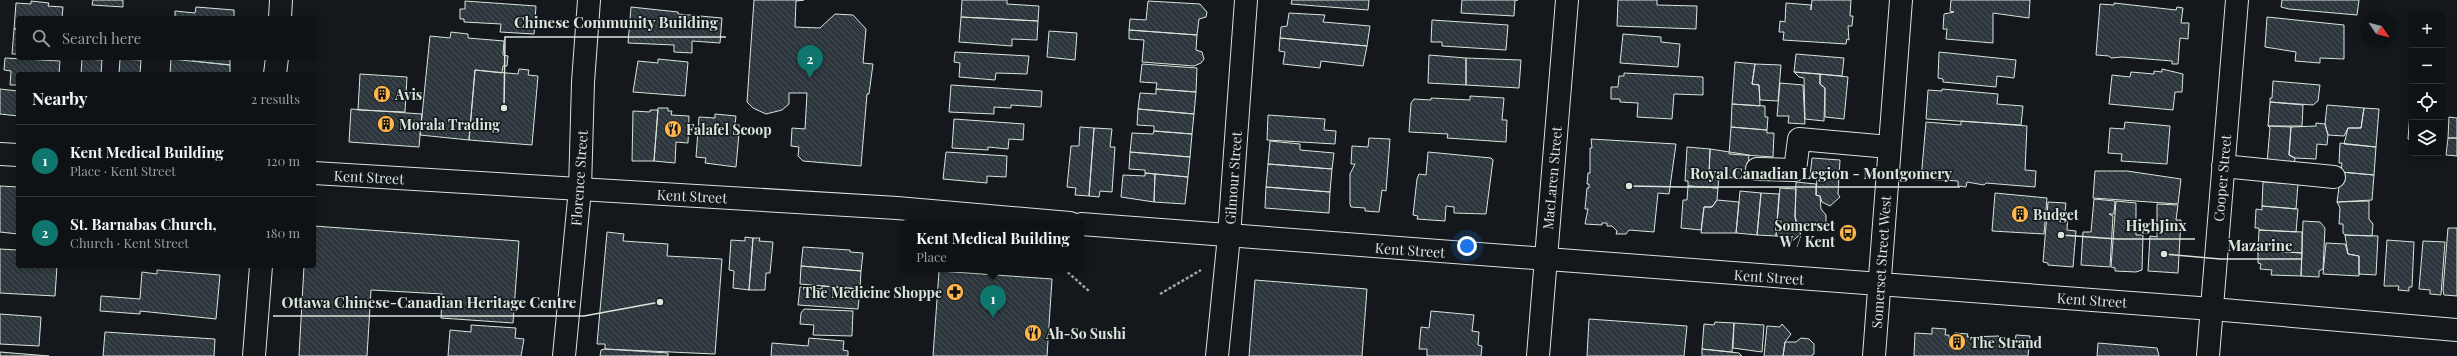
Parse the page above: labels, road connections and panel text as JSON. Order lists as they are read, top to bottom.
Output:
{
  "streets": {
    "main road": [
      "Kent Street",
      "Florence Street",
      "Gilmour Street",
      "MacLaren Street",
      "Cooper Street",
      "Somerset Street West"
    ]
  },
  "crossings": [
    ["Kent Street", "Florence Street"],
    ["Kent Street", "Gilmour Street"],
    ["Kent Street", "MacLaren Street"],
    ["Kent Street", "Cooper Street"],
    ["Kent Street", "Somerset Street West"]
  ],
  "places": {
    "building": [
      "Avis",
      "Morala Trading",
      "Budget",
      "The Strand"
    ],
    "other": [
      "Chinese Community Building",
      "Royal Canadian Legion - Montgomery",
      "HighJinx",
      "Mazarine",
      "Ottawa Chinese-Canadian Heritage Centre"
    ],
    "restaurant": ["Falafel Scoop", "Ah-So Sushi"],
    "bus stop": ["Somerset W / Kent"],
    "pharmacy": ["The Medicine Shoppe"]
  },
  "north": "bottom right",
  "page": {
    "map_buttons": ["+", "−"],
    "search": "Search here",
    "pins": ["2", "1"],
    "heading": ["Nearby", "2 results"],
    "list": [
      {
        "mark": "1",
        "name": "Kent Medical Building",
        "note": "Place · Kent Street",
        "value": "120 m"
      },
      {
        "mark": "2",
        "name": "St. Barnabas Church,",
        "note": "Church · Kent Street",
        "value": "180 m"
      }
    ],
    "popup": ["Kent Medical Building", "Place"]
  }
}
